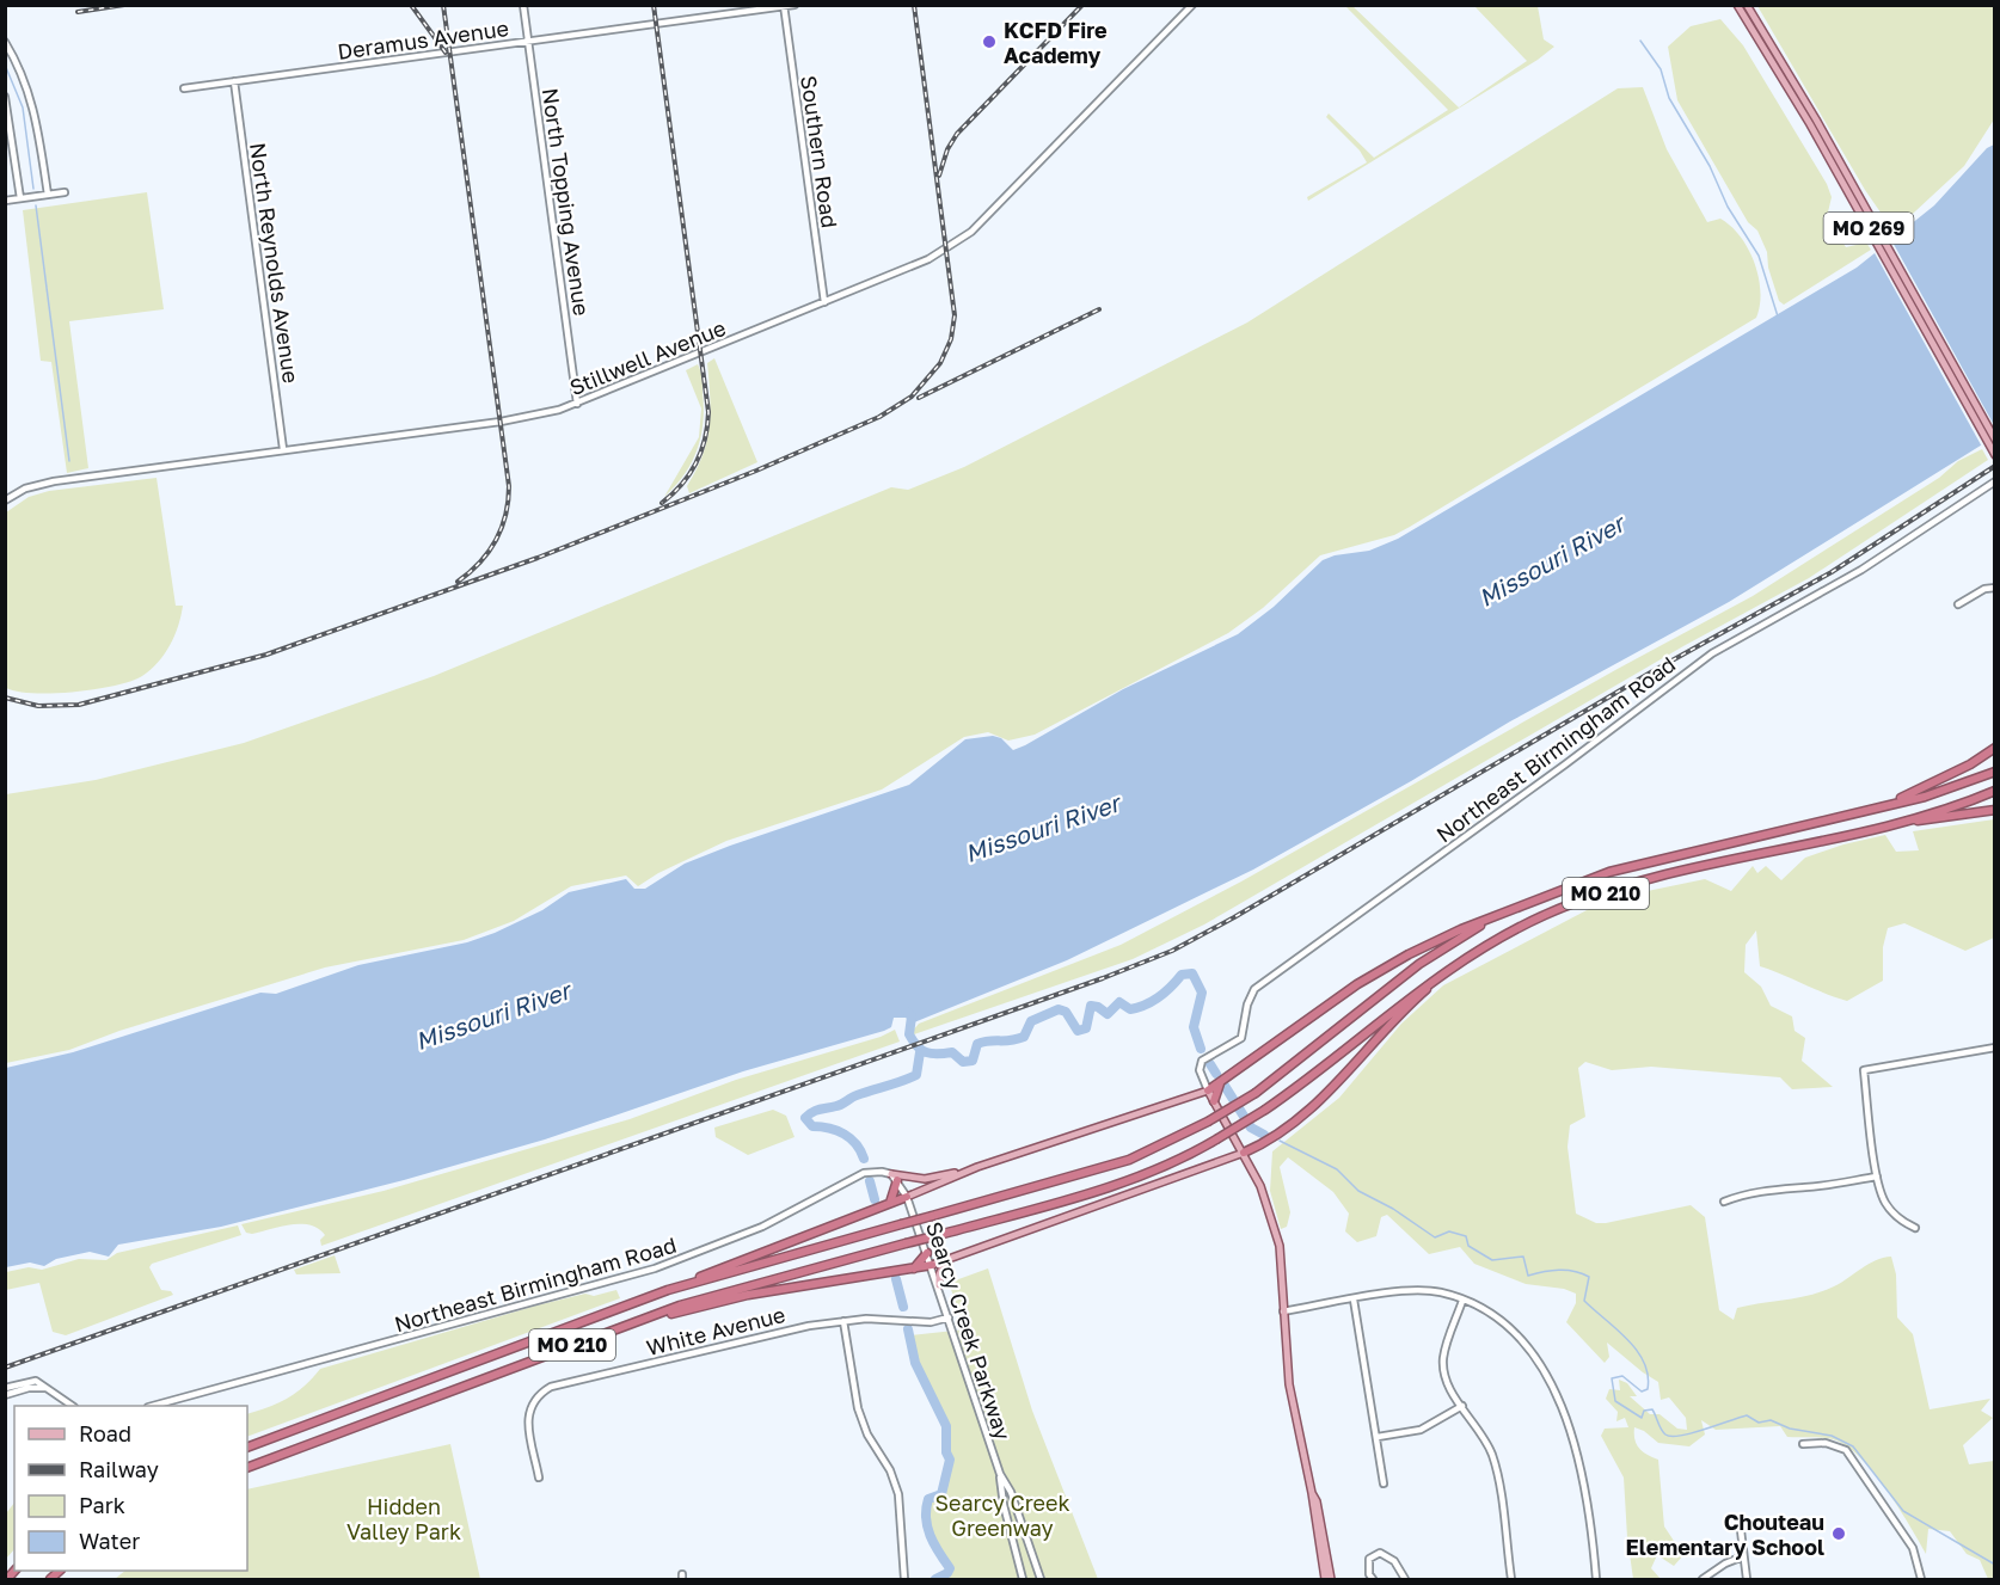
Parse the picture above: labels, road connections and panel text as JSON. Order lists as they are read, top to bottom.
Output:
{
  "streets": {
    "highway": ["MO 210"],
    "main road": ["MO 269"],
    "street": [
      "Deramus Avenue",
      "Southern Road",
      "North Topping Avenue",
      "North Reynolds Avenue",
      "Stillwell Avenue",
      "Northeast Birmingham Road",
      "White Avenue",
      "Searcy Creek Parkway"
    ]
  },
  "crossings": [
    ["Deramus Avenue", "Southern Road"],
    ["Deramus Avenue", "North Topping Avenue"],
    ["Deramus Avenue", "North Reynolds Avenue"],
    ["Southern Road", "Stillwell Avenue"],
    ["North Topping Avenue", "Stillwell Avenue"],
    ["North Reynolds Avenue", "Stillwell Avenue"],
    ["White Avenue", "Searcy Creek Parkway"]
  ],
  "water": ["Missouri River"],
  "parks": ["Searcy Creek Greenway", "Hidden Valley Park"],
  "places": ["KCFD Fire Academy", "Chouteau Elementary School"],
  "legend": [
    "Road",
    "Railway",
    "Park",
    "Water"
  ]
}
